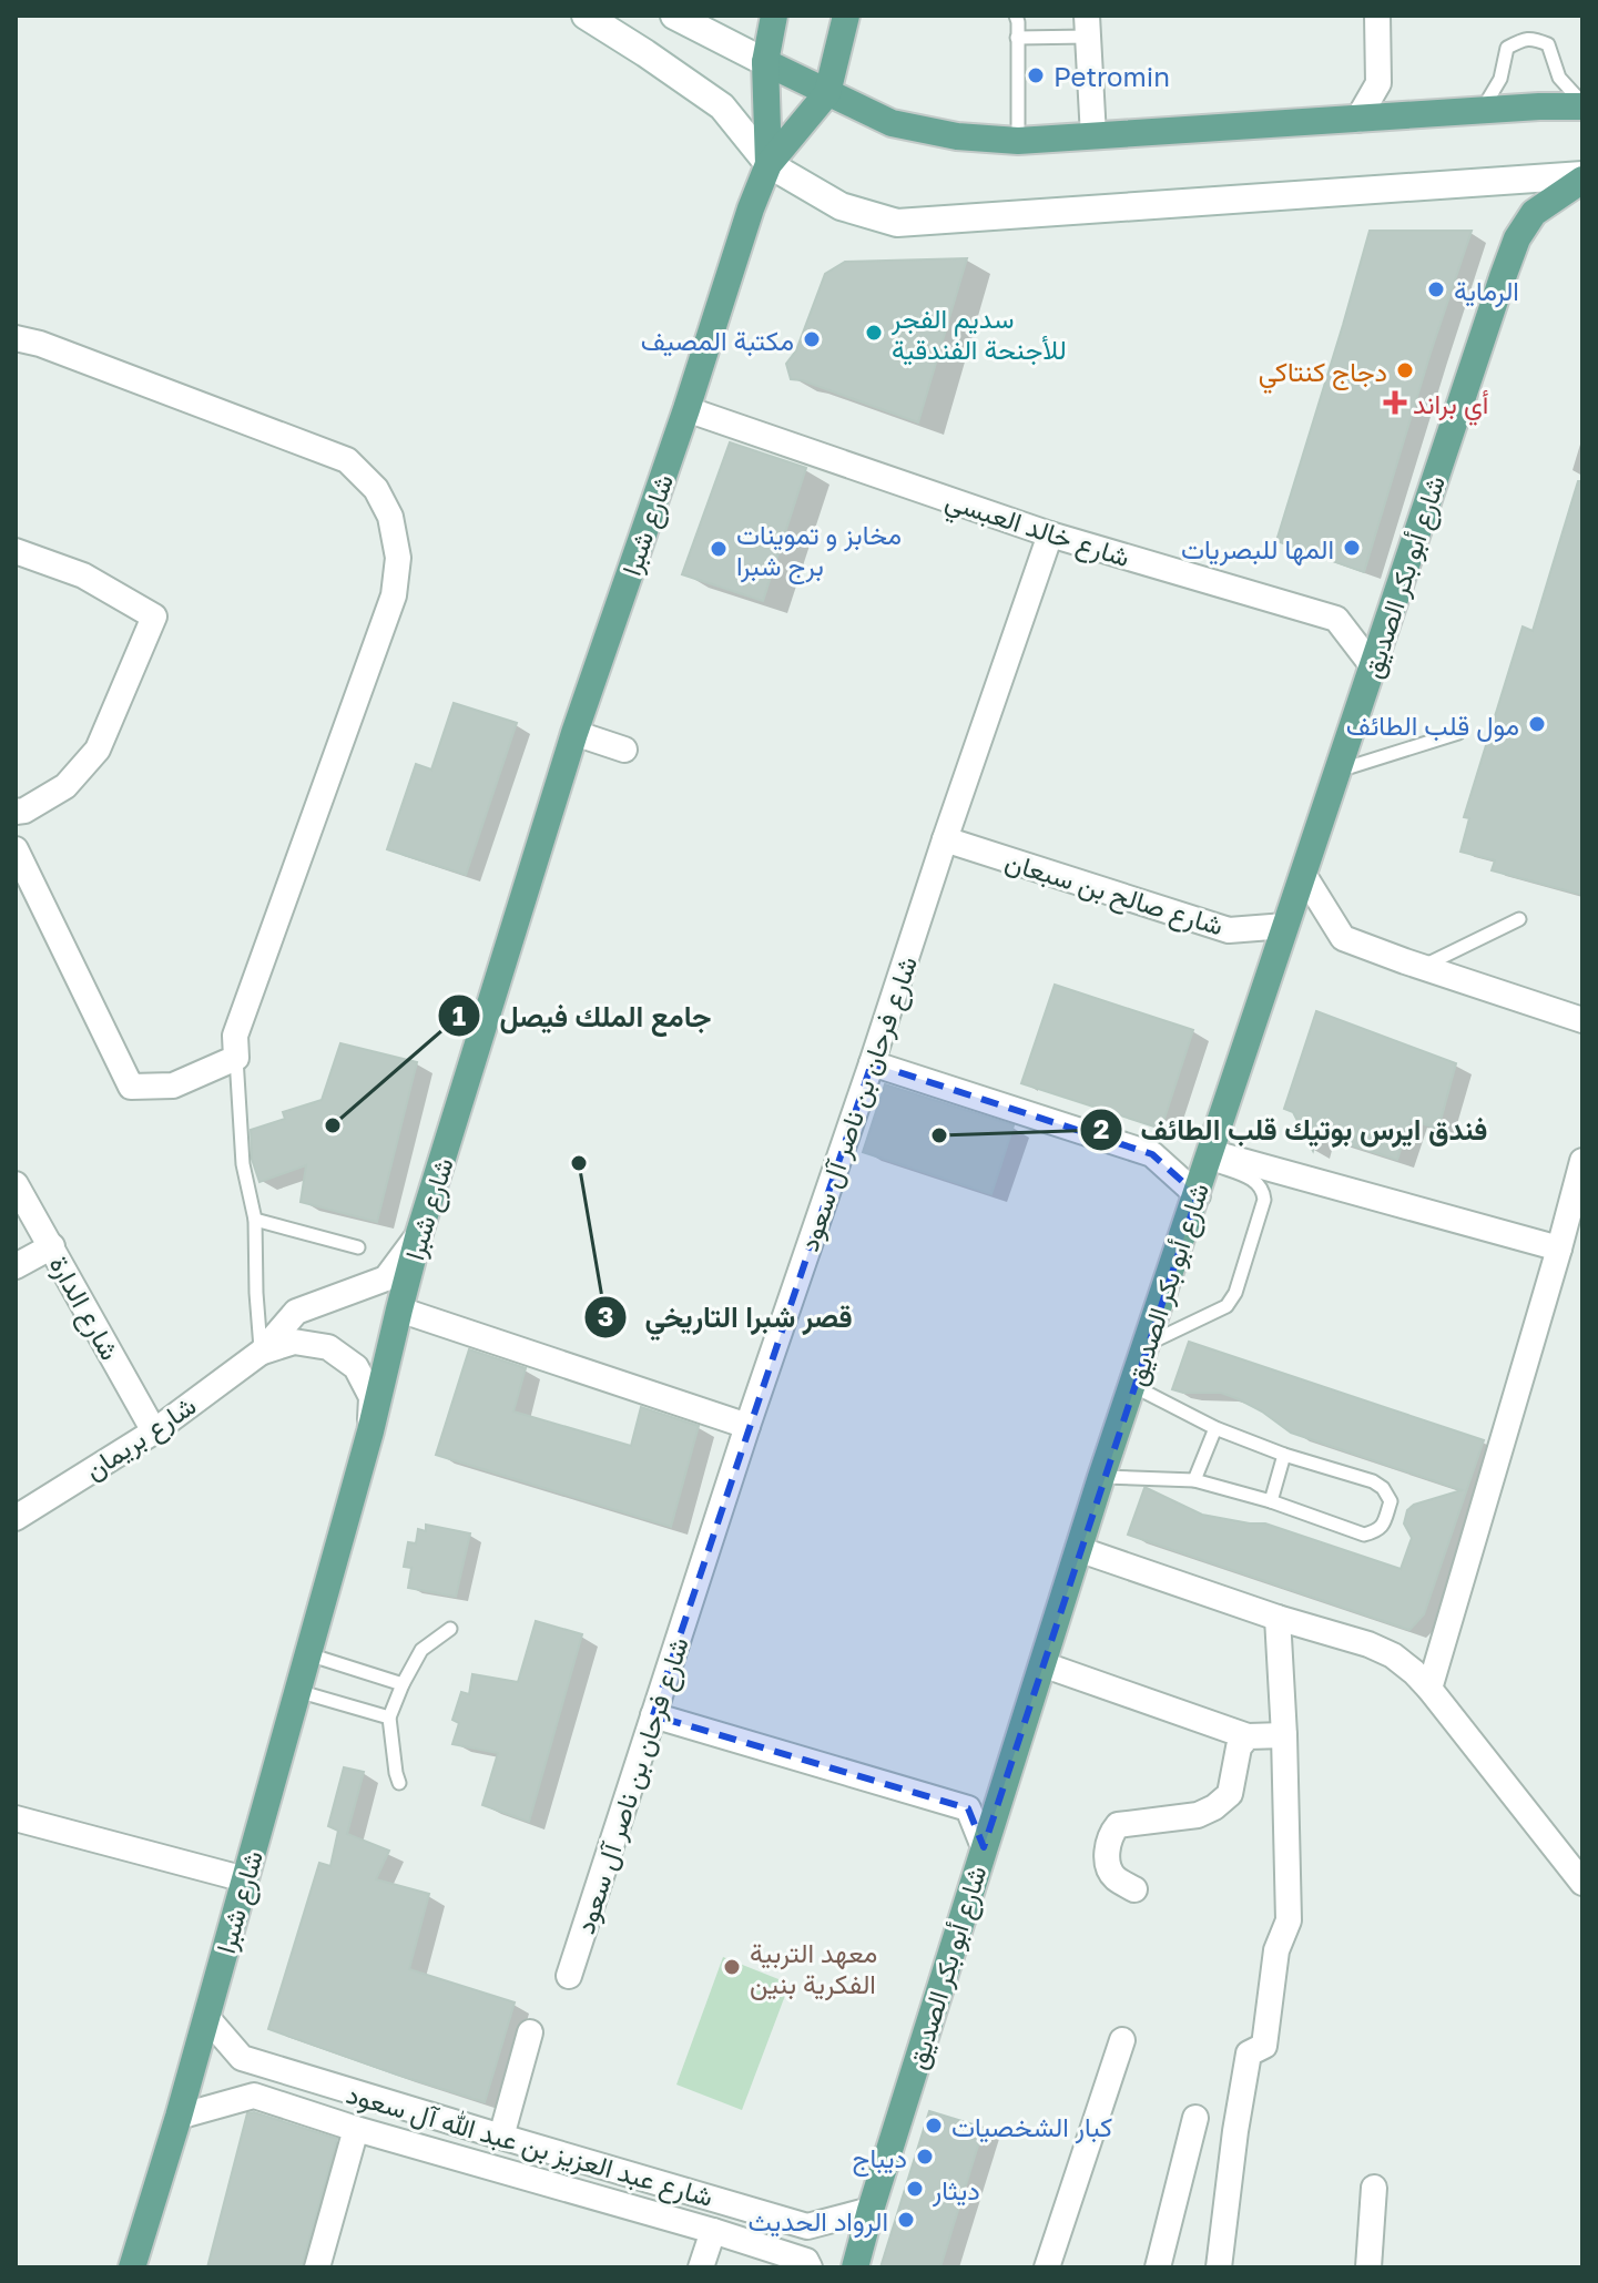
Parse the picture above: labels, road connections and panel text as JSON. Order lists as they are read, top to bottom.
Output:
{
  "streets": {
    "main road": ["شارع شبرا", "شارع أبو بكر الصديق"],
    "street": [
      "شارع خالد العبسي",
      "شارع صالح بن سبعان",
      "شارع فرحان بن ناصر آل سعود",
      "شارع الدارة",
      "شارع بريمان",
      "شارع عبد العزيز بن عبد الله آل سعود"
    ]
  },
  "crossings": [
    ["شارع شبرا", "شارع خالد العبسي"],
    ["شارع شبرا", "شارع عبد العزيز بن عبد الله آل سعود"],
    ["شارع خالد العبسي", "شارع أبو بكر الصديق"],
    ["شارع خالد العبسي", "شارع فرحان بن ناصر آل سعود"],
    ["شارع أبو بكر الصديق", "شارع صالح بن سبعان"],
    ["شارع أبو بكر الصديق", "شارع عبد العزيز بن عبد الله آل سعود"],
    ["شارع صالح بن سبعان", "شارع فرحان بن ناصر آل سعود"],
    ["شارع الدارة", "شارع بريمان"]
  ],
  "places": {
    "other": [
      "Petromin",
      "الرماية",
      "سديم الفجر للأجنحة الفندقية",
      "مكتبة المصيف",
      "دجاج كنتاكي",
      "المها للبصريات",
      "مخابز و تموينات برج شبرا",
      "مول قلب الطائف",
      "جامع الملك فيصل",
      "فندق ايرس بوتيك قلب الطائف",
      "قصر شبرا التاريخي",
      "معهد التربية الفكرية بنين",
      "كبار الشخصيات",
      "ديباج",
      "ديثار",
      "الرواد الحديث"
    ],
    "health": ["أي براند"]
  }
}
